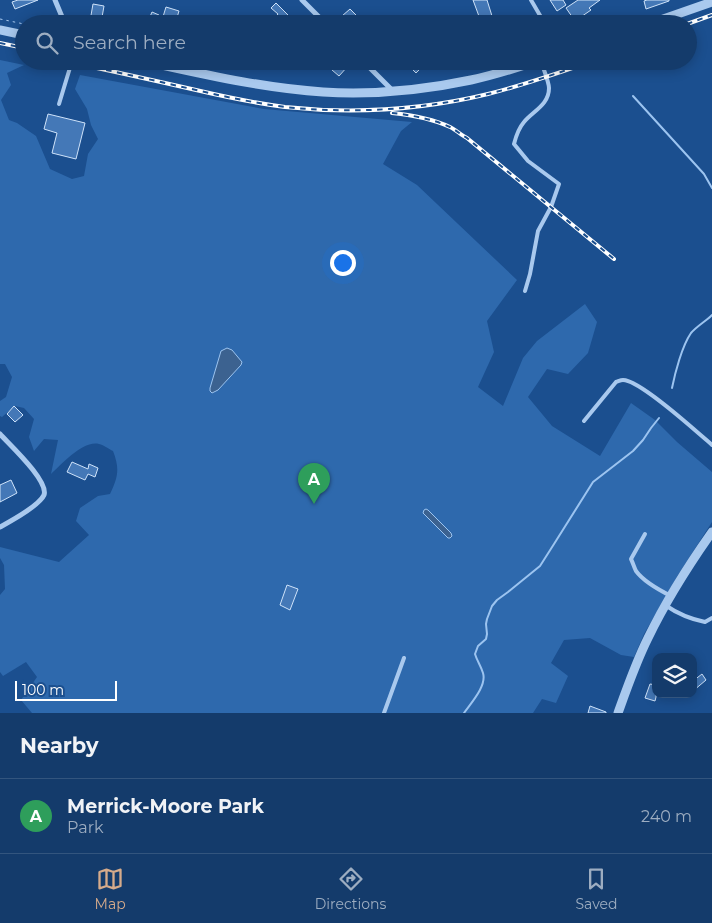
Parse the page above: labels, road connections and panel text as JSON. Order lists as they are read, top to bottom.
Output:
{
  "scale_bar": "100 m",
  "page": {
    "search": "Search here",
    "pins": "A",
    "scale": "100 m",
    "heading": "Nearby",
    "list": [
      {
        "mark": "A",
        "name": "Merrick-Moore Park",
        "note": "Park",
        "value": "240 m"
      }
    ],
    "nav": ["Map", "Directions", "Saved"]
  }
}
